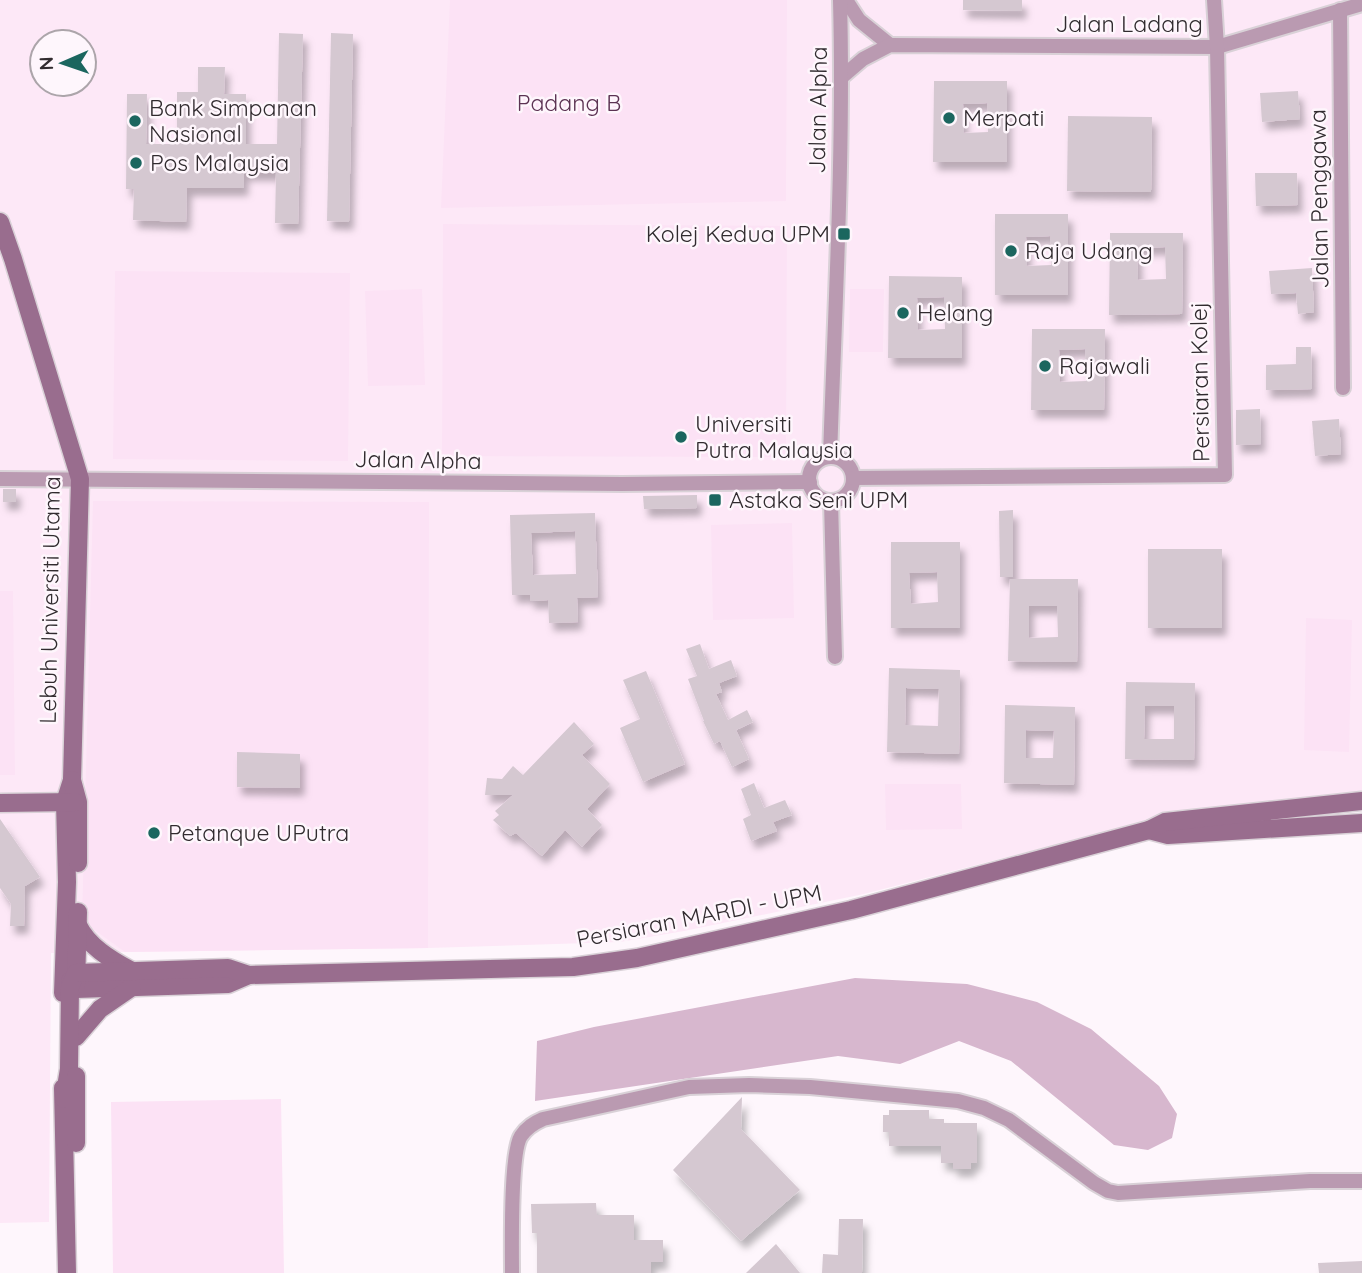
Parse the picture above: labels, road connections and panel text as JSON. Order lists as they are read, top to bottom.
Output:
{
  "streets": {
    "street": [
      "Jalan Ladang",
      "Jalan Alpha",
      "Jalan Penggawa",
      "Persiaran Kolej",
      "Lebuh Universiti Utama",
      "Persiaran MARDI - UPM"
    ]
  },
  "crossings": [
    ["Jalan Ladang", "Jalan Alpha"],
    ["Jalan Ladang", "Jalan Penggawa"],
    ["Jalan Ladang", "Persiaran Kolej"],
    ["Jalan Alpha", "Persiaran Kolej"],
    ["Jalan Alpha", "Lebuh Universiti Utama"],
    ["Lebuh Universiti Utama", "Persiaran MARDI - UPM"]
  ],
  "parks": ["Padang B"],
  "places": {
    "other": [
      "Merpati",
      "Bank Simpanan Nasional",
      "Pos Malaysia",
      "Raja Udang",
      "Helang",
      "Rajawali",
      "Universiti Putra Malaysia",
      "Petanque UPutra"
    ],
    "transit": ["Kolej Kedua UPM", "Astaka Seni UPM"]
  },
  "north": "left"
}
